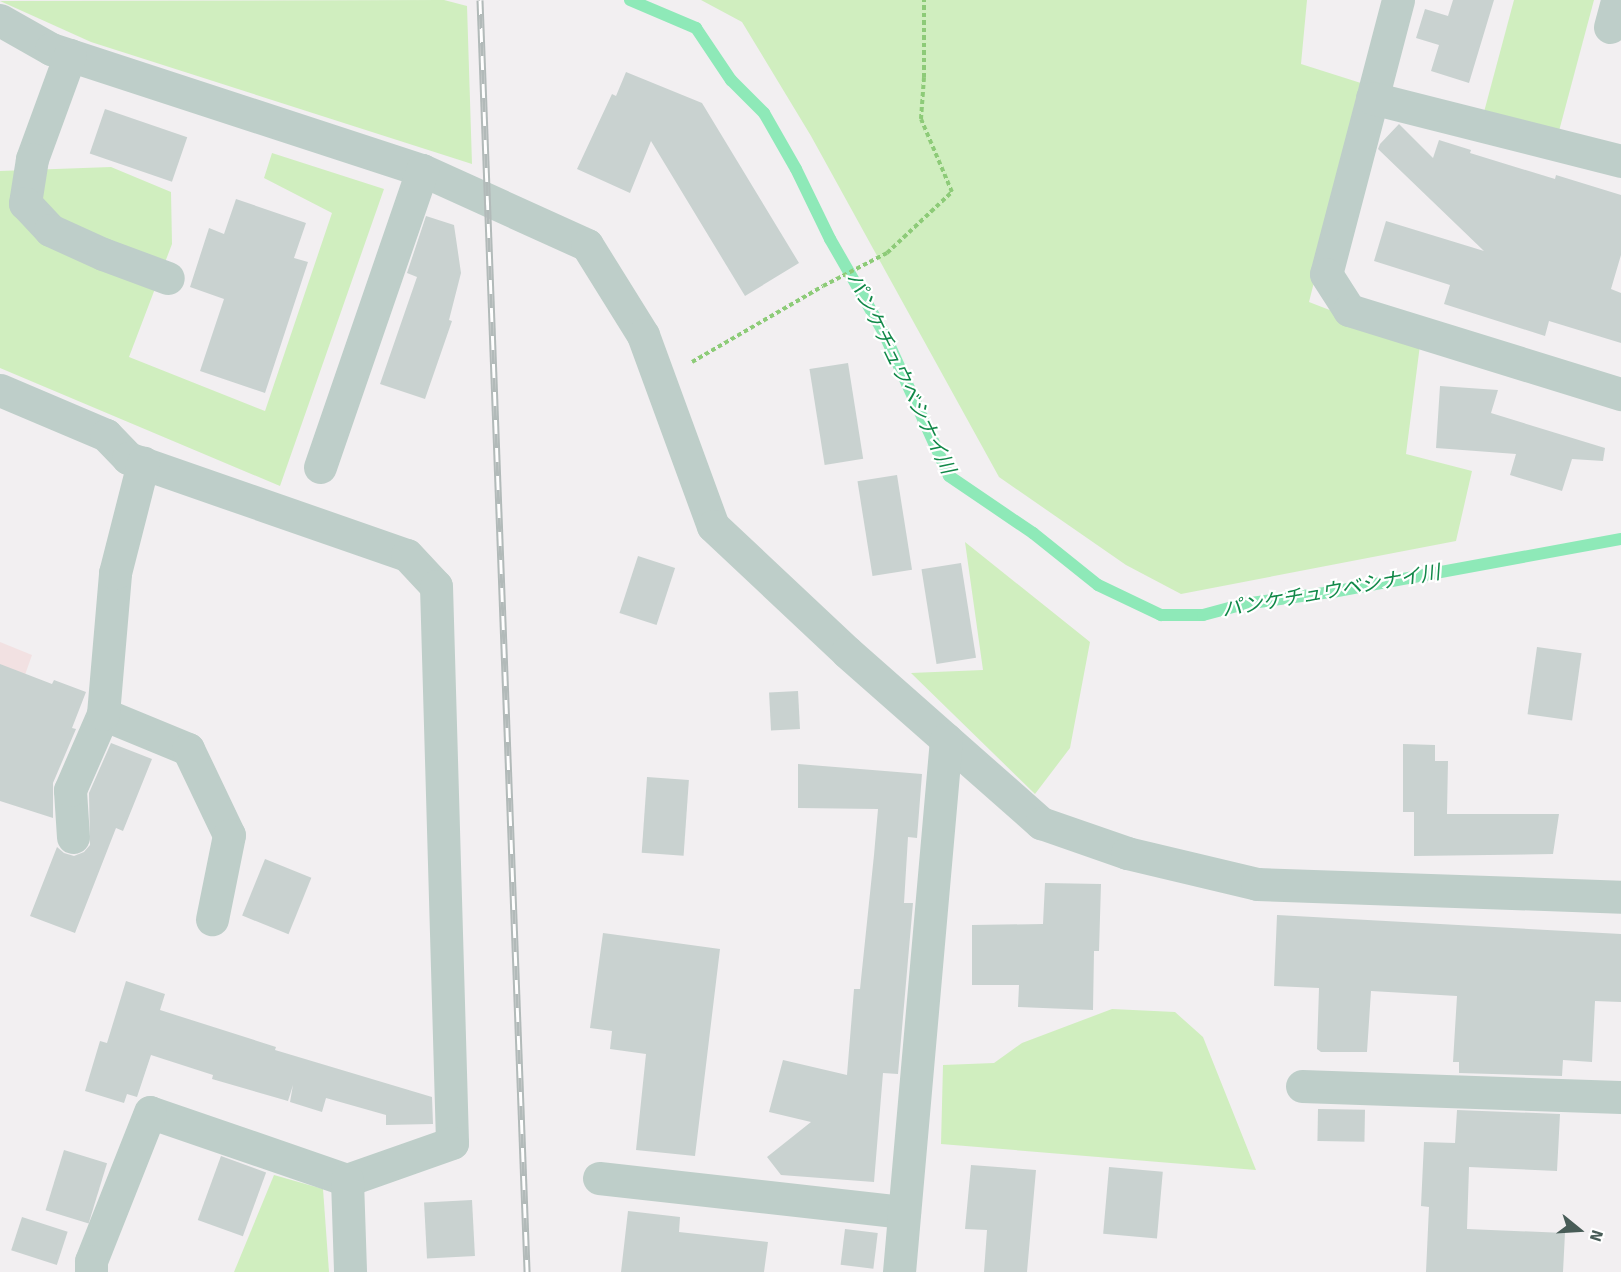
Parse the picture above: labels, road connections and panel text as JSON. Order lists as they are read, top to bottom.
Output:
{
  "water": ["パンケチュウベシナイ川"],
  "north": "right"
}
